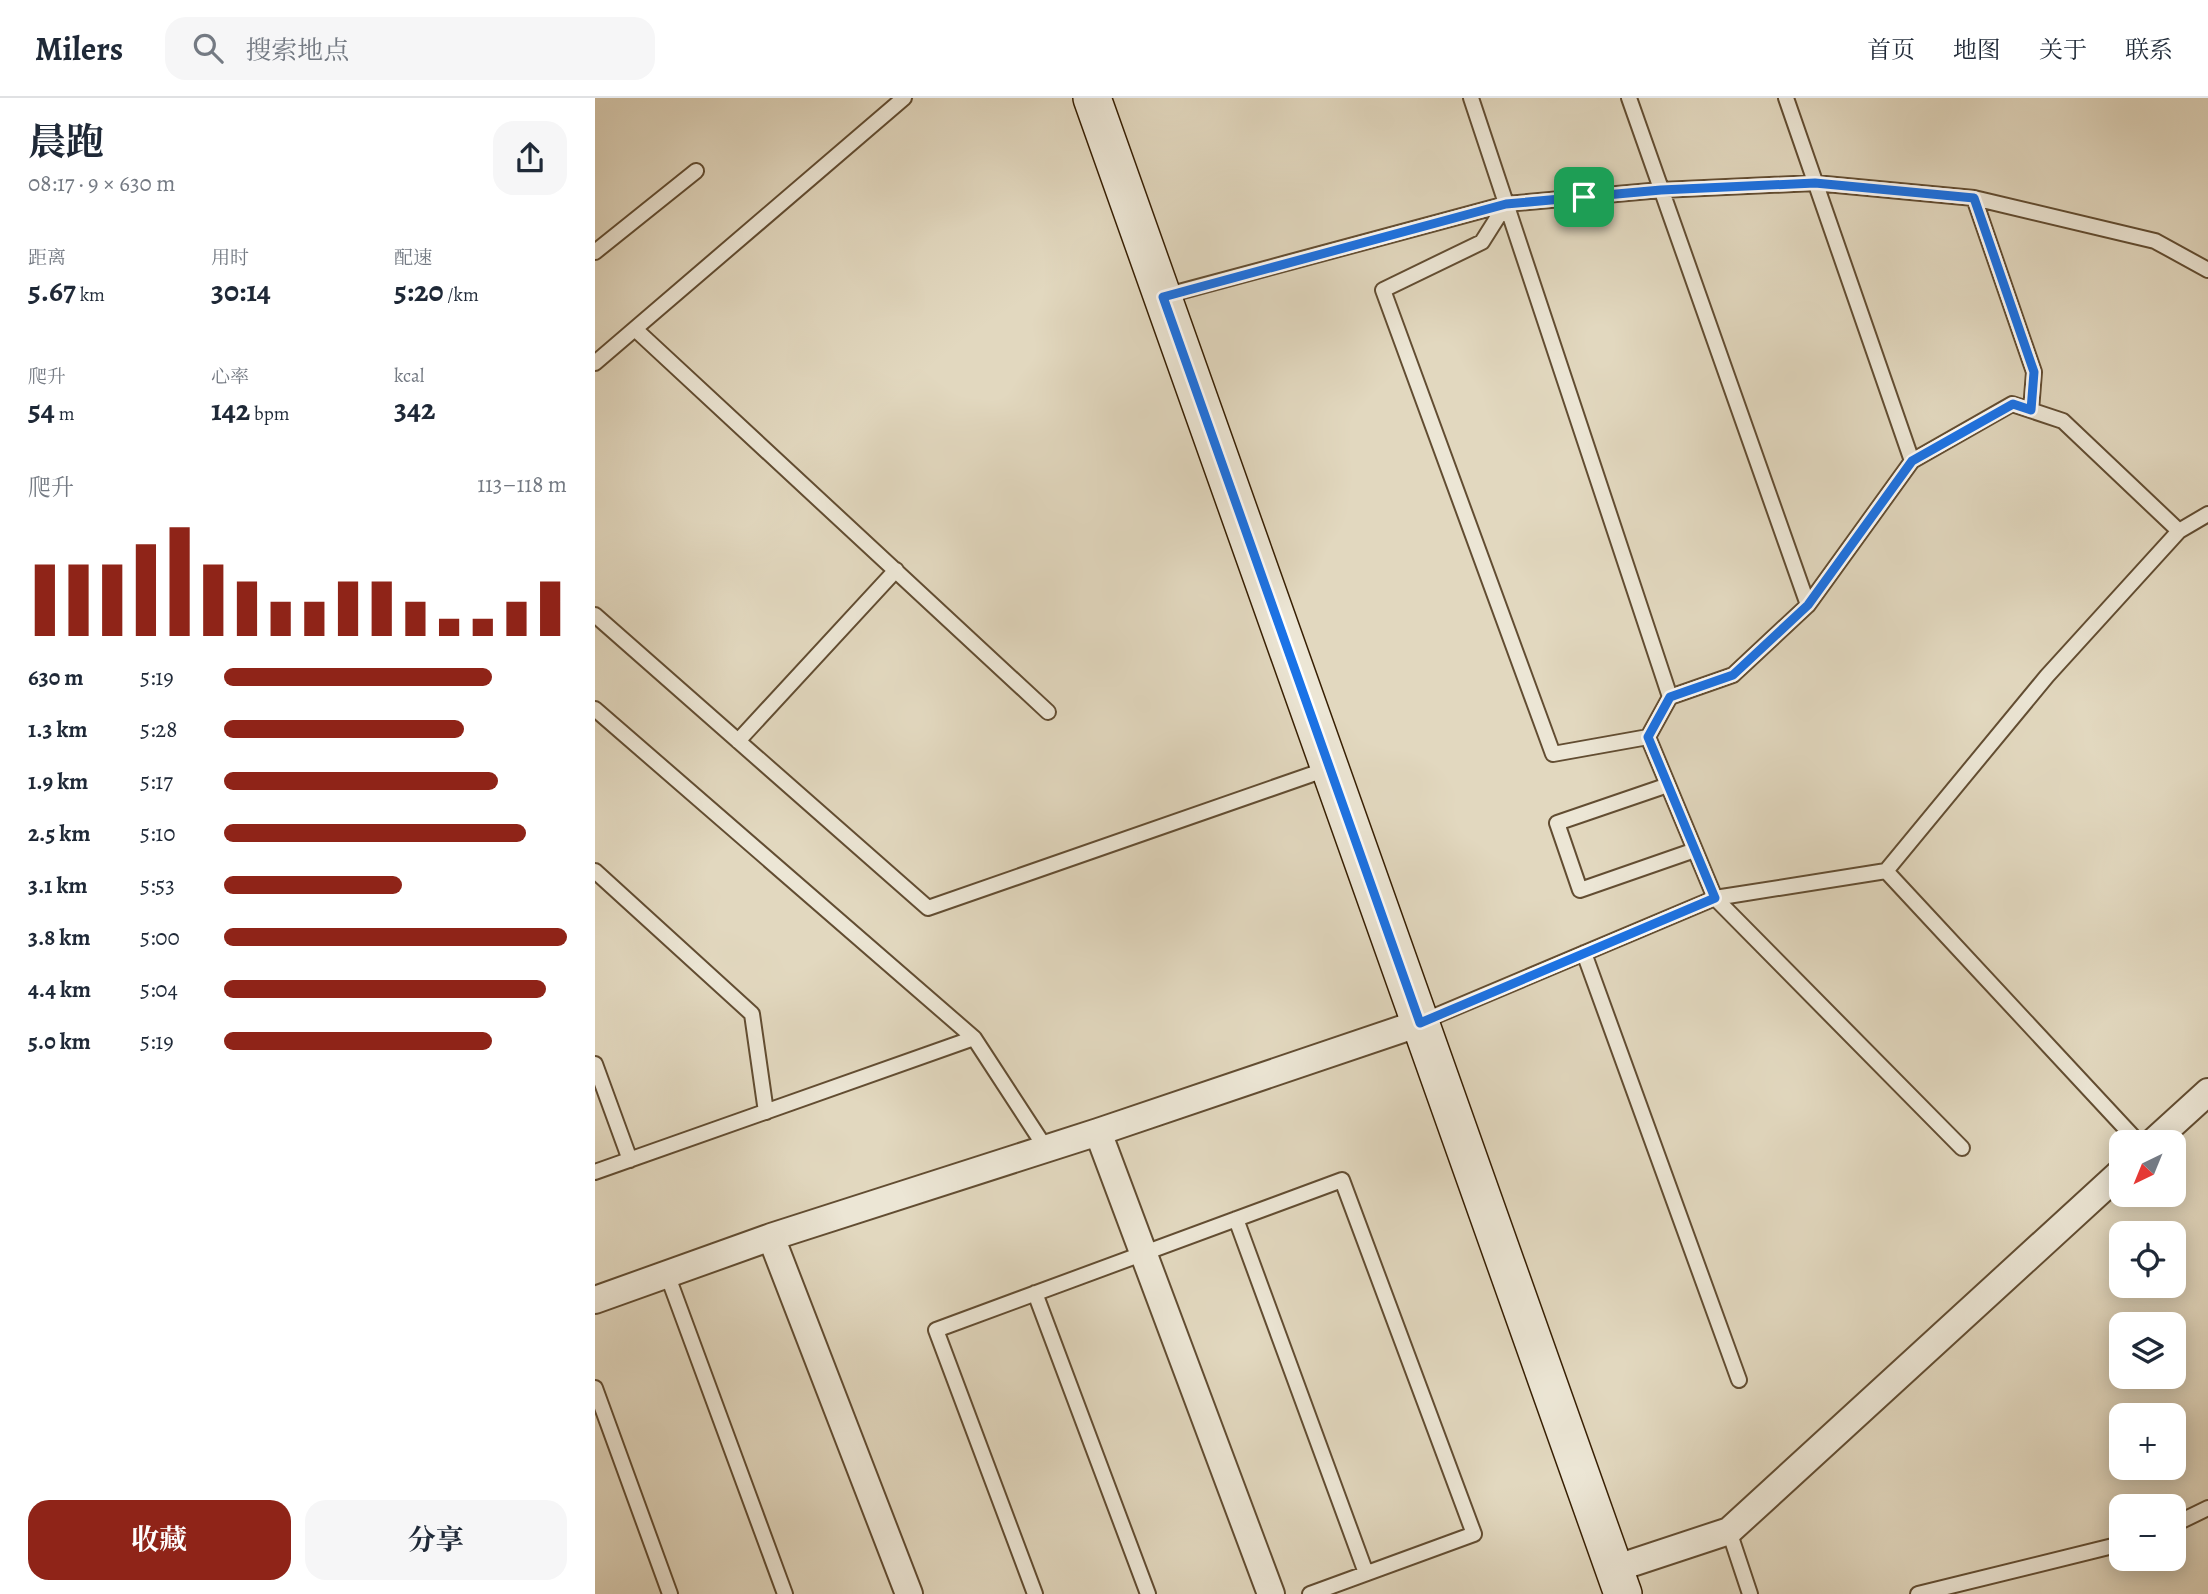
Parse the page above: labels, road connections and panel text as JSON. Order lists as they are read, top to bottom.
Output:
{
  "north": "bottom left",
  "page": {
    "header": "Milers",
    "search": "搜索地点",
    "nav": [
      "首页",
      "地图",
      "关于",
      "联系"
    ],
    "heading": ["晨跑", "08:17 · 9 × 630 m"],
    "stats": [
      ["距离", "5.67 km"],
      ["用时", "30:14"],
      ["配速", "5:20 /km"],
      ["爬升", "54 m"],
      ["心率", "142 bpm"],
      ["kcal", "342"]
    ],
    "chart": ["爬升", "113–118 m"],
    "list": [
      {
        "name": "630 m",
        "note": "5:19"
      },
      {
        "name": "1.3 km",
        "note": "5:28"
      },
      {
        "name": "1.9 km",
        "note": "5:17"
      },
      {
        "name": "2.5 km",
        "note": "5:10"
      },
      {
        "name": "3.1 km",
        "note": "5:53"
      },
      {
        "name": "3.8 km",
        "note": "5:00"
      },
      {
        "name": "4.4 km",
        "note": "5:04"
      },
      {
        "name": "5.0 km",
        "note": "5:19"
      }
    ],
    "map_buttons": ["+", "−"],
    "buttons": ["收藏", "分享"]
  }
}
